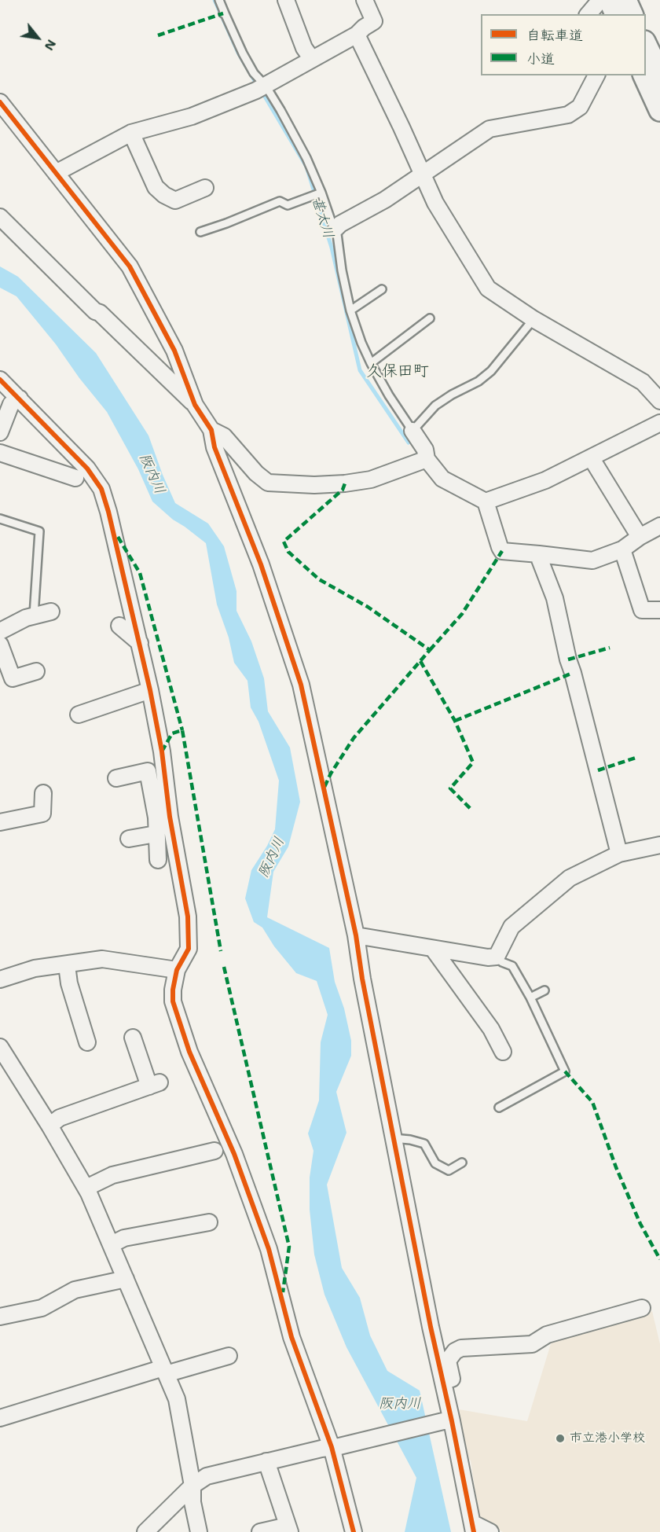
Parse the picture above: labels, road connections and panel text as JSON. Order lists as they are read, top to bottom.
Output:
{
  "districts": ["久保田町"],
  "water": ["甚太川", "阪内川"],
  "places": ["市立港小学校"],
  "legend": ["自転車道", "小道"],
  "north": "bottom right"
}
